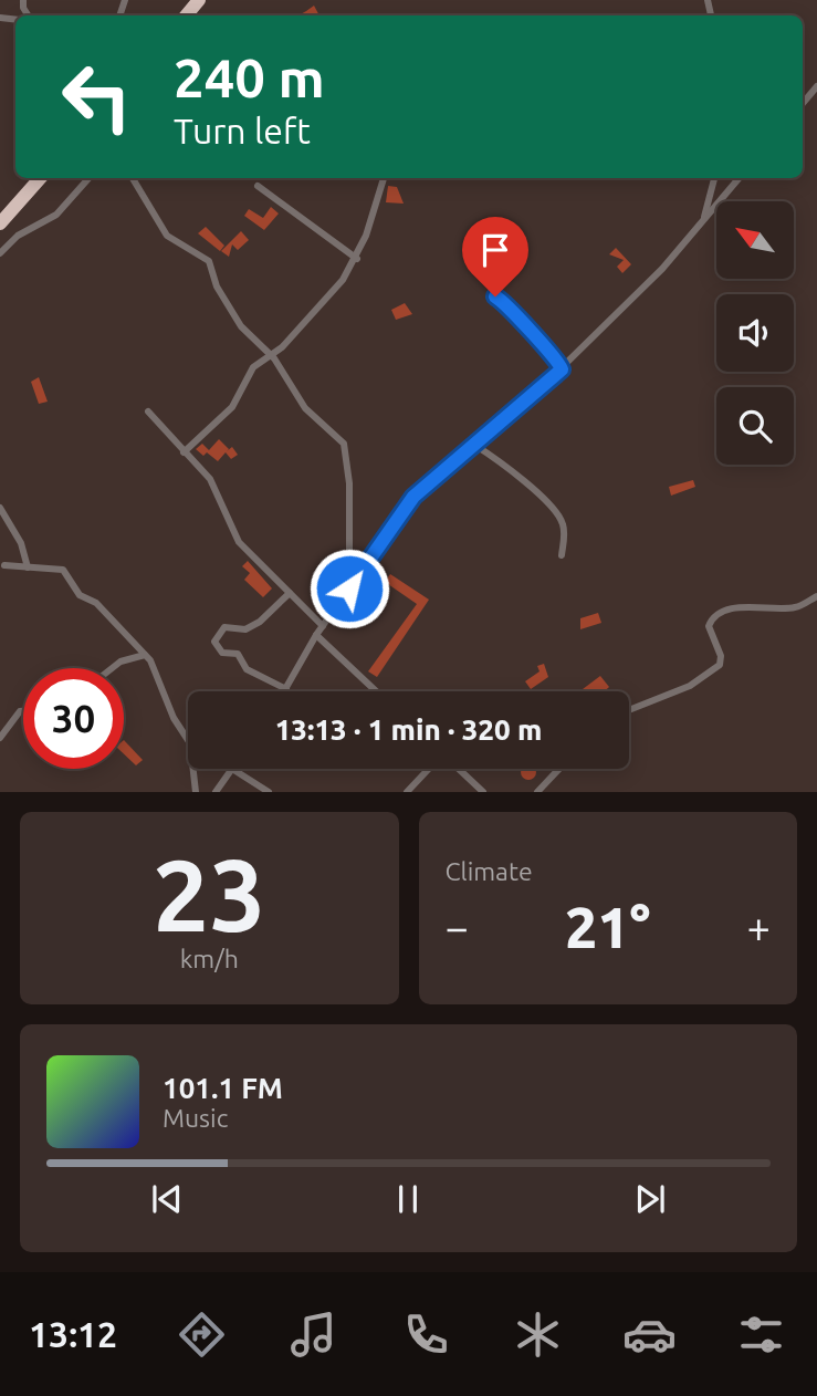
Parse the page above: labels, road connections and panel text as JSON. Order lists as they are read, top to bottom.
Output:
{
  "north": "top left",
  "page": {
    "turn": ["240 m", "Turn left"],
    "limit": "30",
    "trip": "13:13 · 1 min · 320 m",
    "tile": [
      ["23", "km/h"],
      "Climate"
    ],
    "heat": ["−", "21°", "+"],
    "song": ["101.1 FM", "Music"],
    "tabs": "13:12"
  }
}
